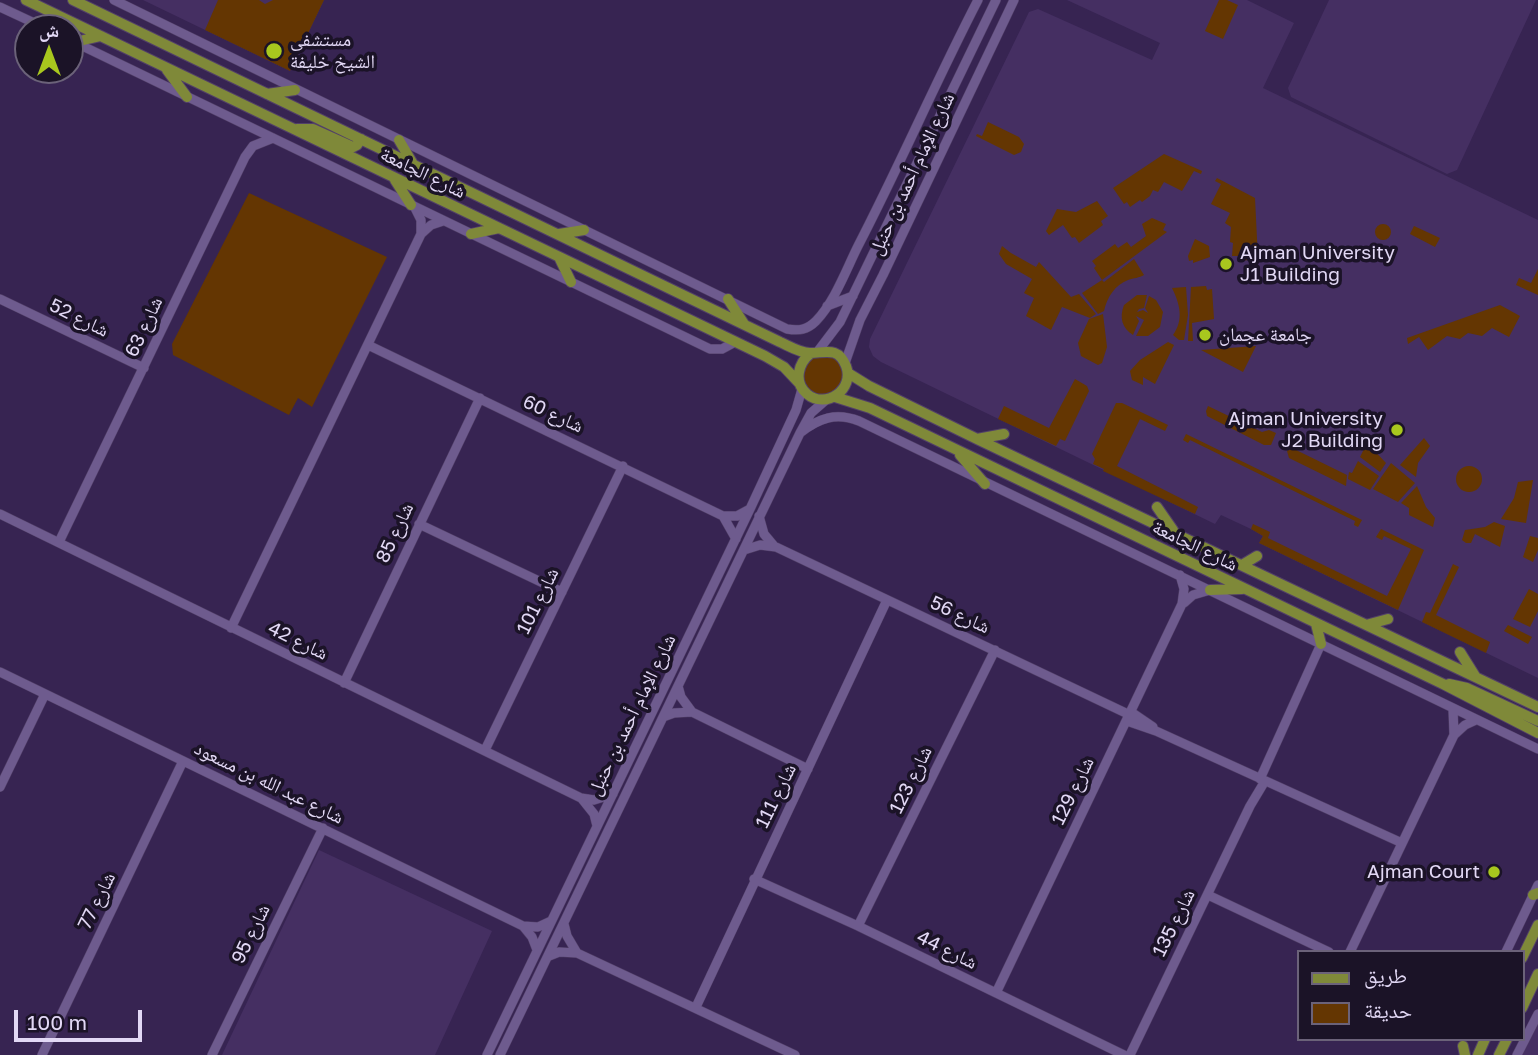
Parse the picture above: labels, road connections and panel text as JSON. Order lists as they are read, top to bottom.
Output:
{
  "streets": {
    "main road": ["شارع الجامعة"],
    "street": [
      "شارع الإمام أحمد بن حنبل",
      "شارع 52",
      "شارع 63",
      "شارع 60",
      "شارع 85",
      "شارع 101",
      "شارع 56",
      "شارع 42",
      "شارع 123",
      "شارع عبد الله بن مسعود",
      "شارع 129",
      "شارع 111",
      "شارع 77",
      "شارع 135",
      "شارع 95",
      "شارع 44"
    ]
  },
  "crossings": [
    ["شارع الجامعة", "شارع الإمام أحمد بن حنبل"],
    ["شارع 52", "شارع 63"],
    ["شارع 63", "شارع 42"],
    ["شارع 60", "شارع 85"],
    ["شارع 60", "شارع 101"],
    ["شارع 85", "شارع 42"],
    ["شارع 101", "شارع 42"],
    ["شارع 56", "شارع 123"],
    ["شارع 56", "شارع 129"],
    ["شارع 56", "شارع 111"],
    ["شارع 56", "شارع 135"],
    ["شارع 123", "شارع 44"],
    ["شارع عبد الله بن مسعود", "شارع 77"],
    ["شارع عبد الله بن مسعود", "شارع 95"],
    ["شارع 129", "شارع 44"],
    ["شارع 111", "شارع 44"]
  ],
  "places": [
    "مستشفى الشيخ خليفة",
    "Ajman University J1 Building",
    "جامعة عجمان",
    "Ajman University J2 Building",
    "Ajman Court"
  ],
  "legend": ["طريق", "حديقة"],
  "scale_bar": "100 m",
  "north": "top"
}
